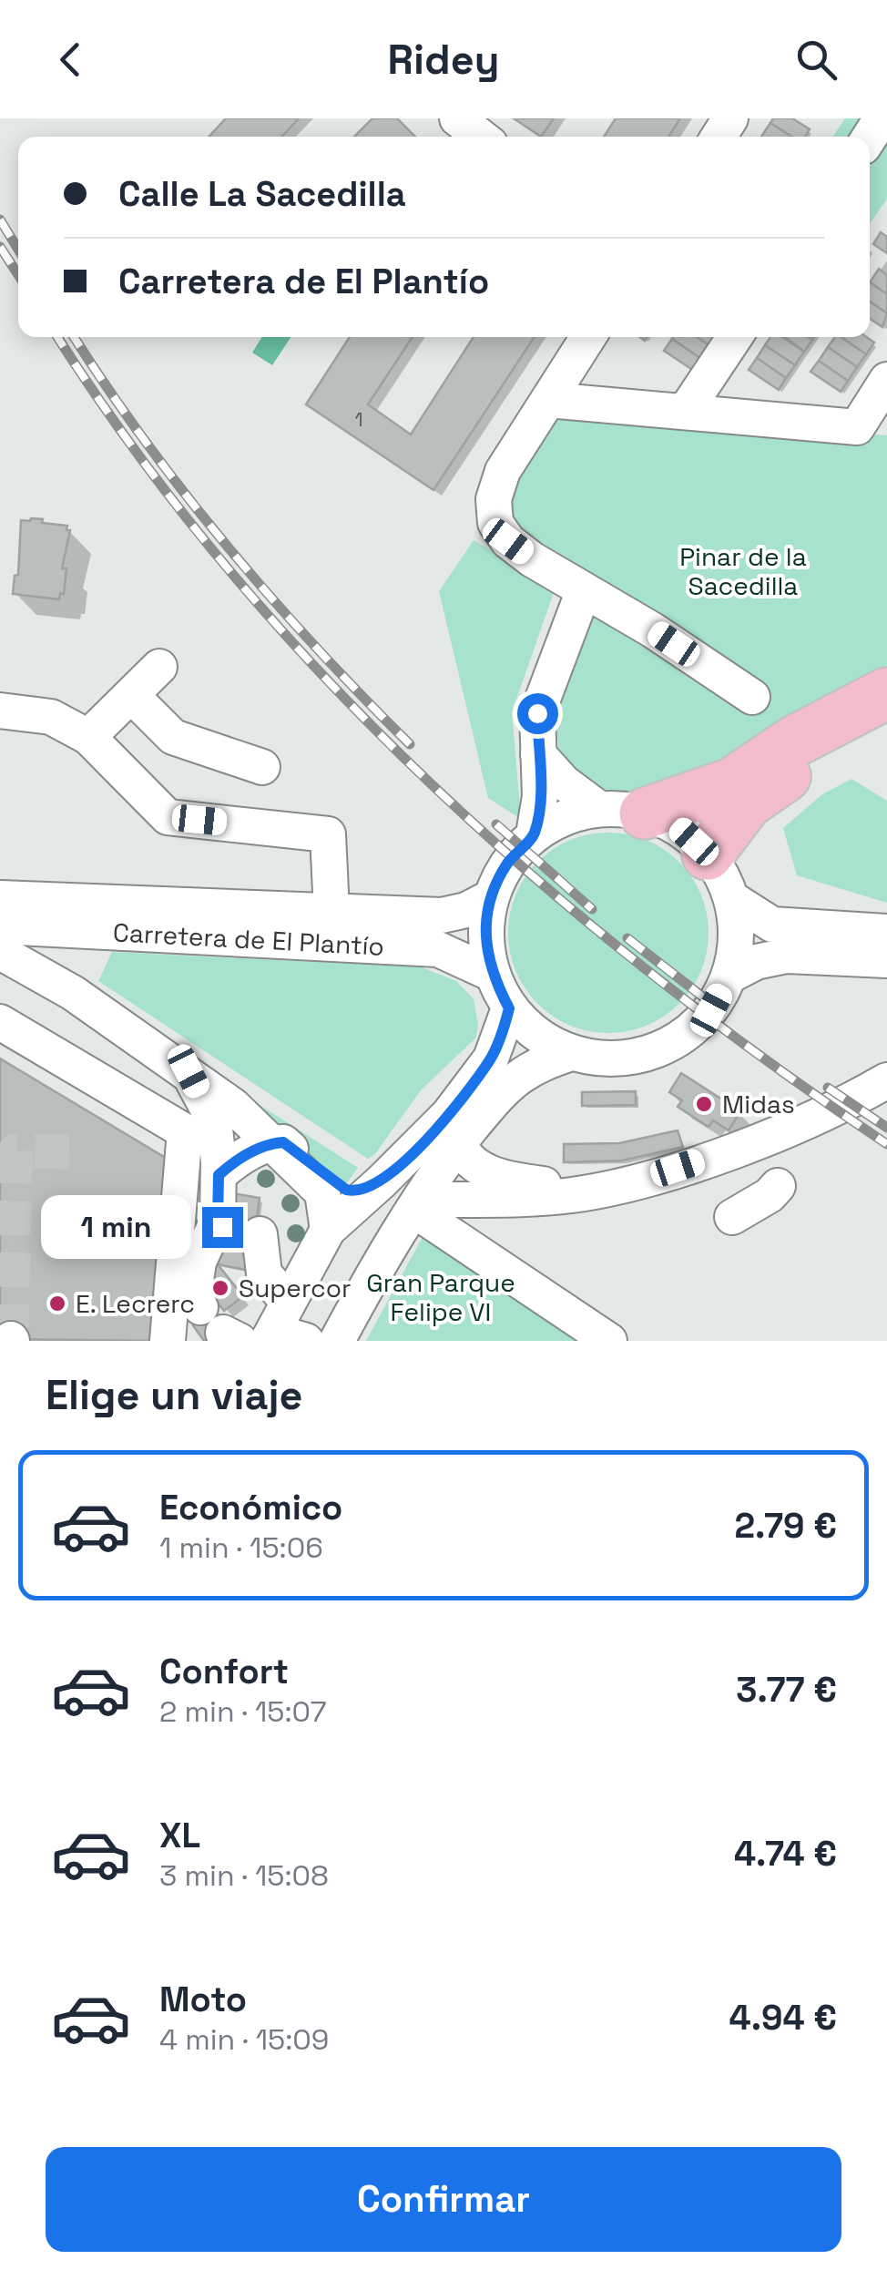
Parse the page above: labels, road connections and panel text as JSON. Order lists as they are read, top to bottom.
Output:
{
  "streets": {
    "street": ["Carretera de El Plantío"]
  },
  "parks": ["Pinar de la Sacedilla", "Gran Parque Felipe VI"],
  "places": ["Midas", "Supercor", "E. Lecrerc"],
  "house_numbers": ["1"],
  "page": {
    "header": "Ridey",
    "banner": ["Calle La Sacedilla", "Carretera de El Plantío"],
    "bubble": "1 min",
    "heading": "Elige un viaje",
    "list": [
      {
        "name": "Económico",
        "note": "1 min · 15:06",
        "value": "2.79 €"
      },
      {
        "name": "Confort",
        "note": "2 min · 15:07",
        "value": "3.77 €"
      },
      {
        "name": "XL",
        "note": "3 min · 15:08",
        "value": "4.74 €"
      },
      {
        "name": "Moto",
        "note": "4 min · 15:09",
        "value": "4.94 €"
      }
    ],
    "buttons": "Confirmar"
  }
}
